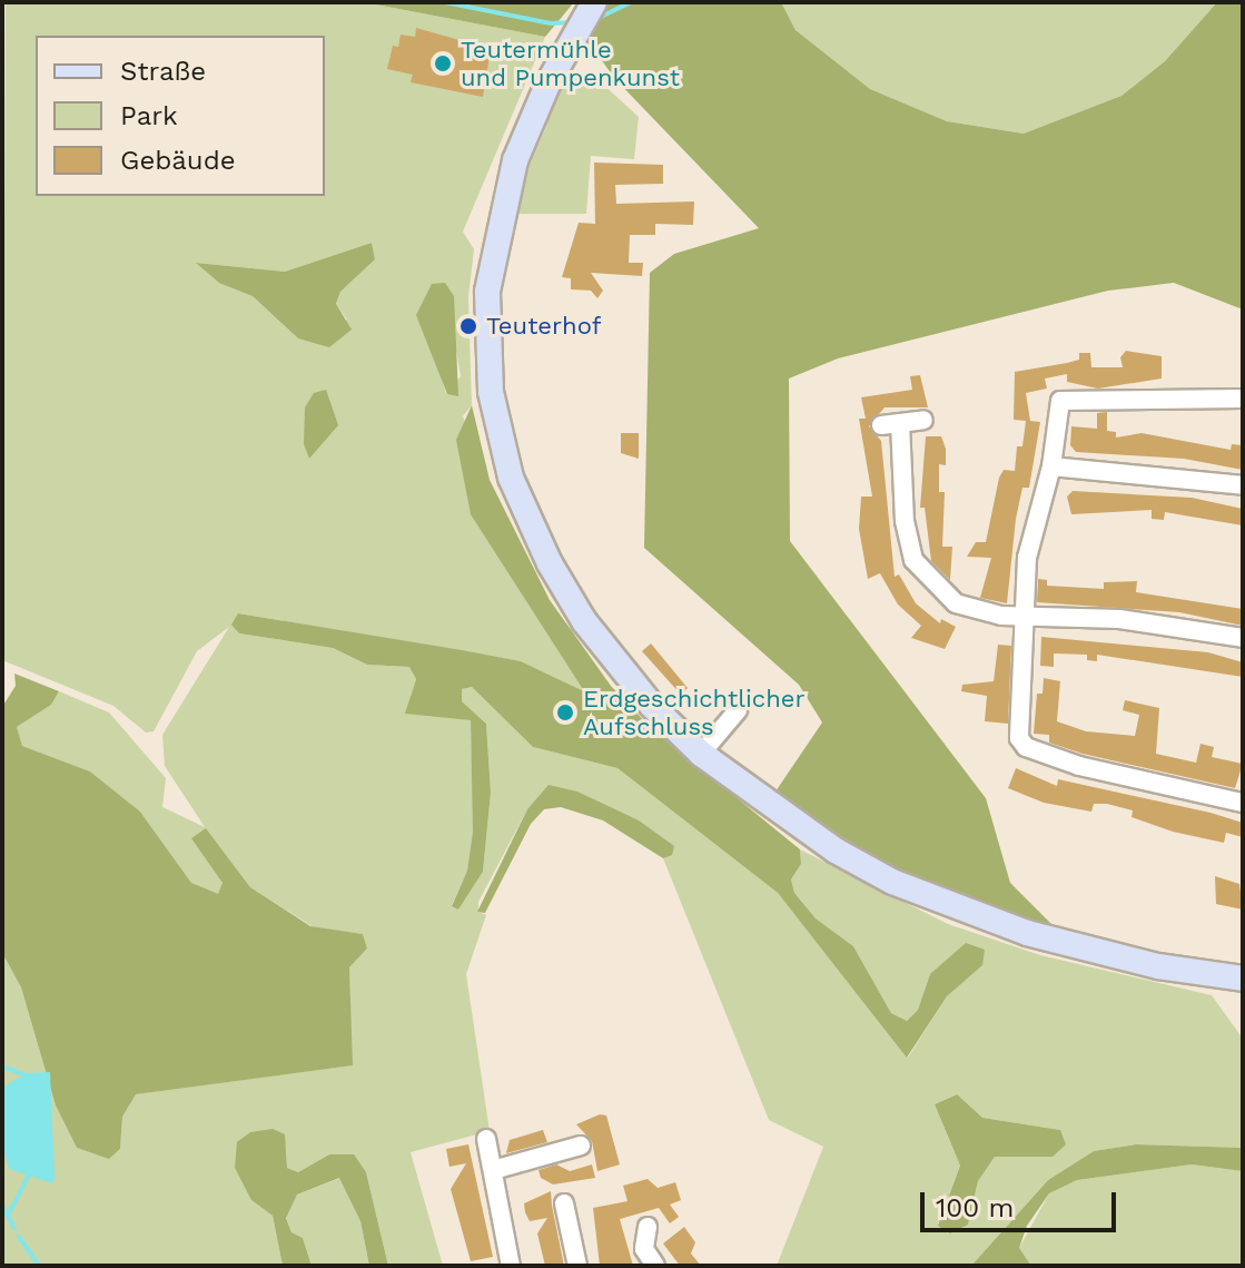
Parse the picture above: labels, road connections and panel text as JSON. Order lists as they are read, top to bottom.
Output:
{
  "places": ["Teutermühle und Pumpenkunst", "Teuterhof", "Erdgeschichtlicher Aufschluss"],
  "legend": ["Straße", "Park", "Gebäude"],
  "scale_bar": "100 m"
}
